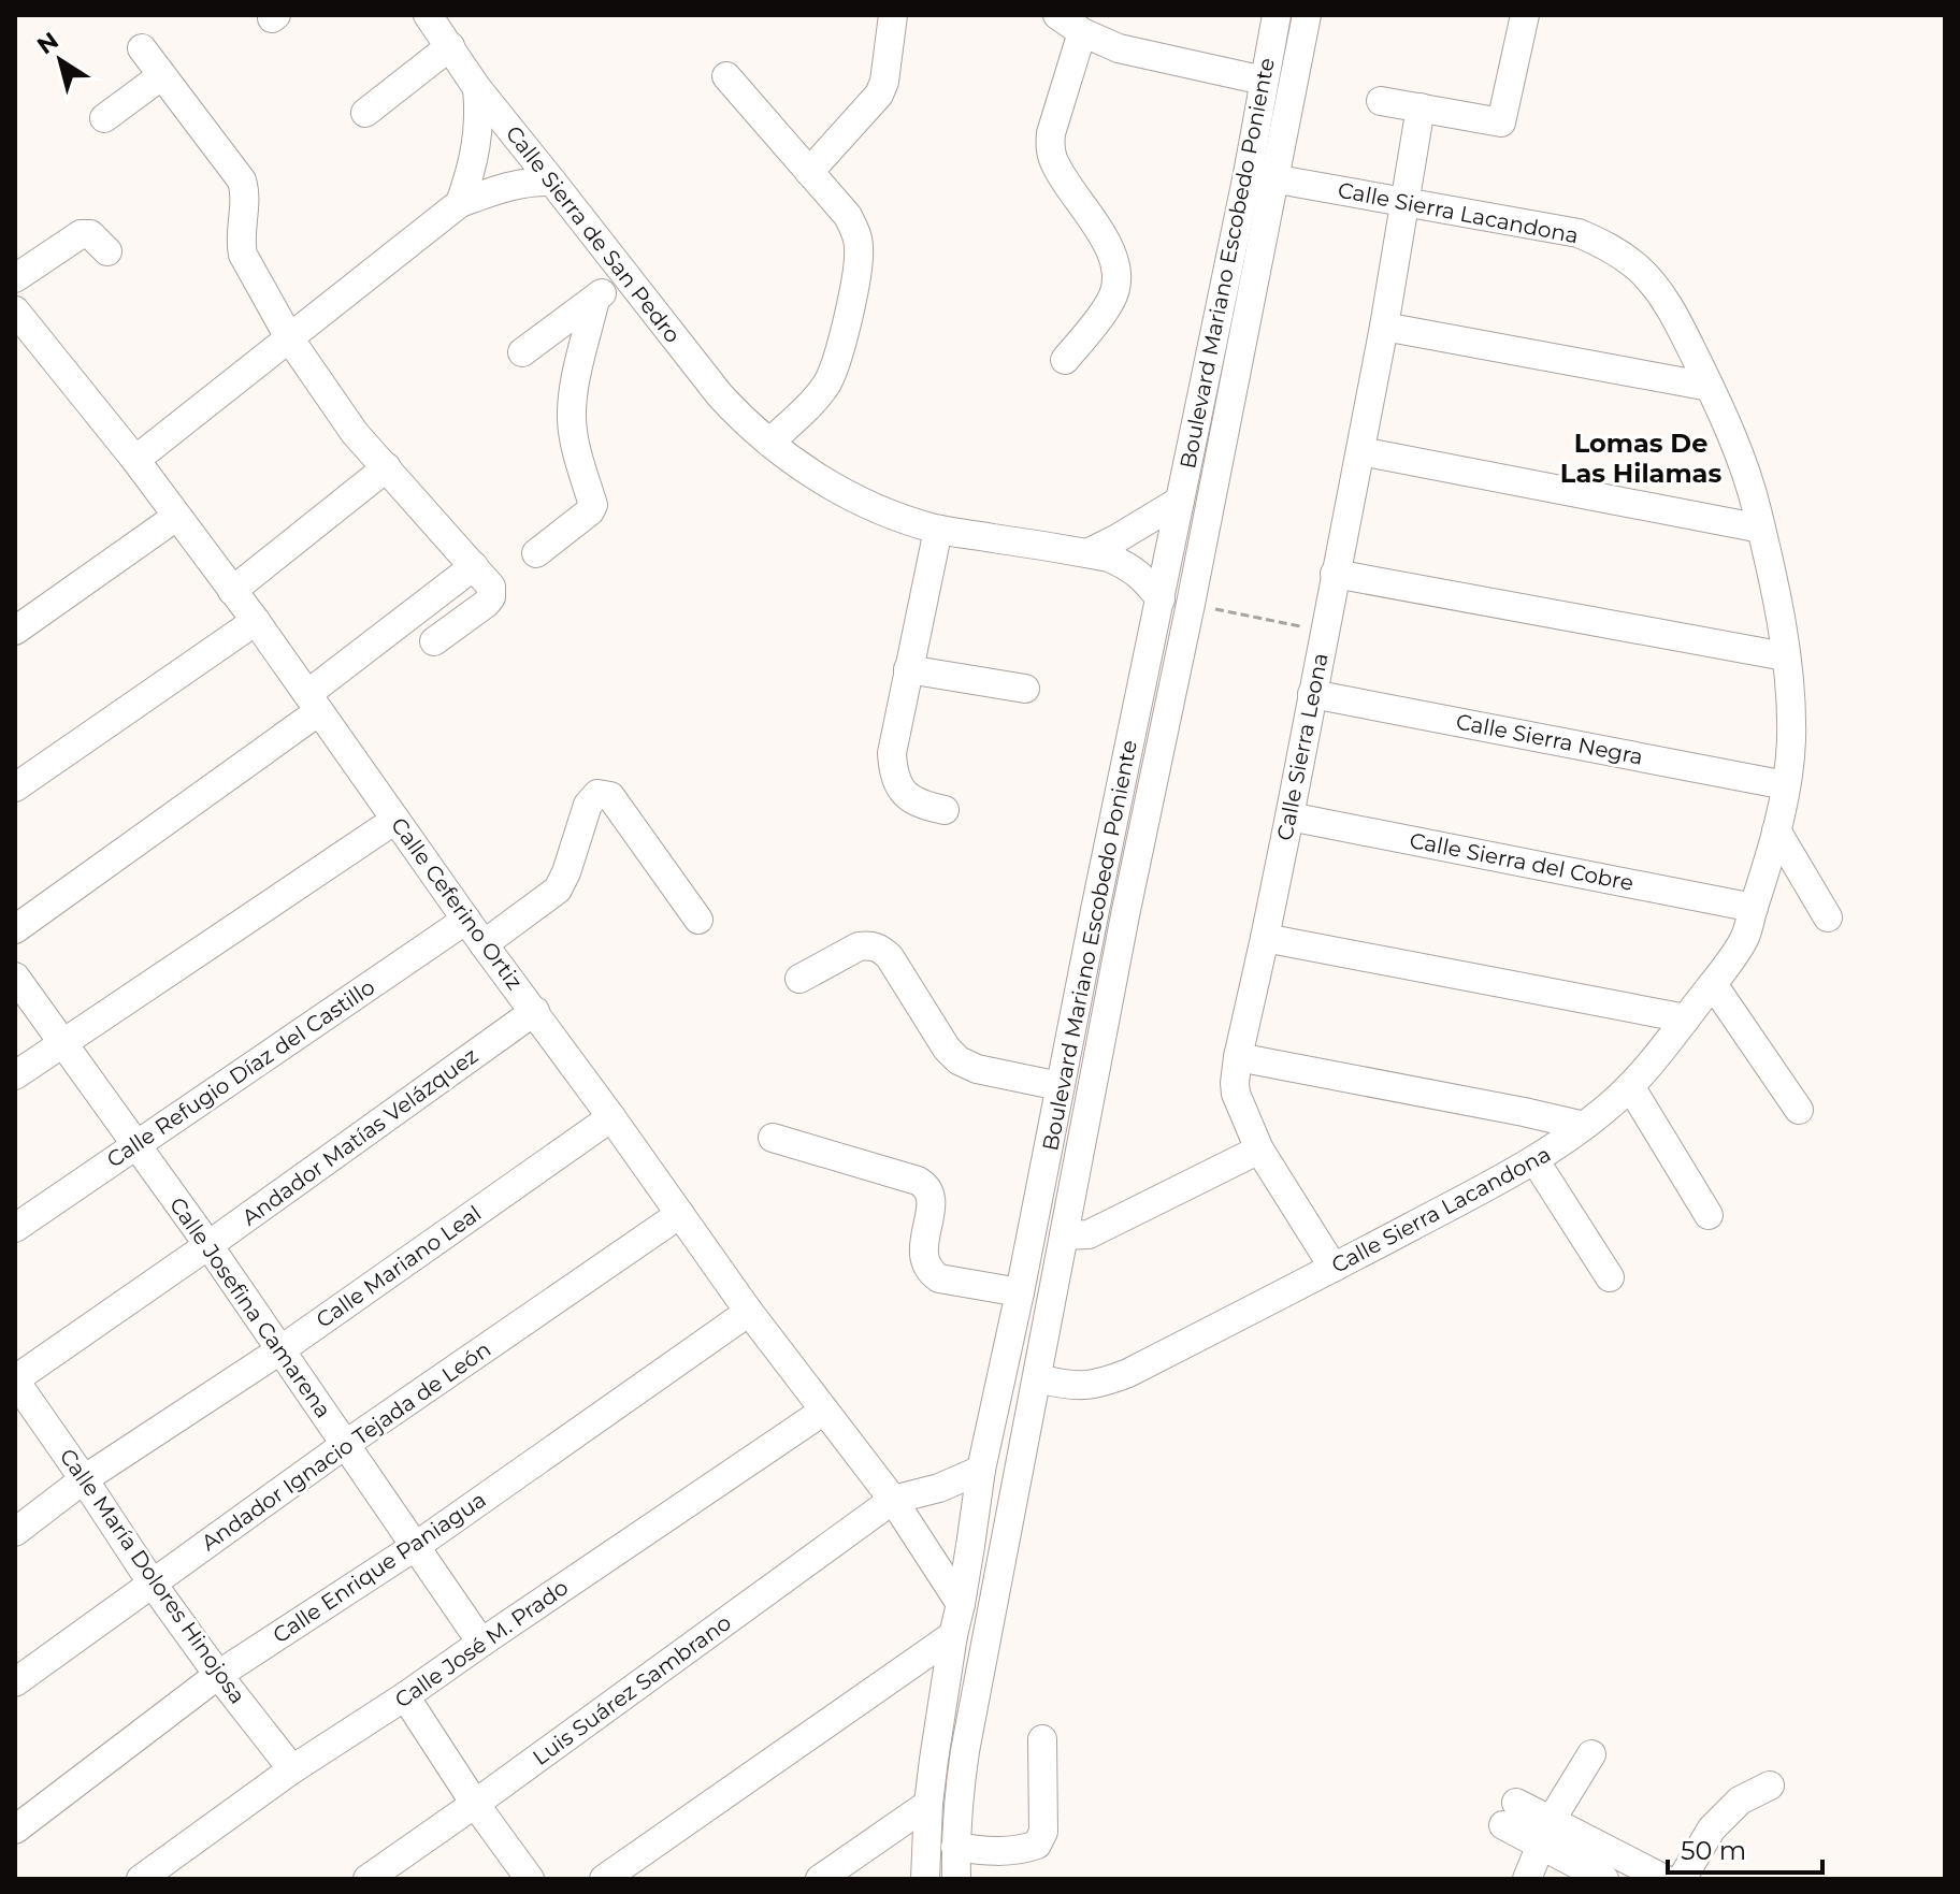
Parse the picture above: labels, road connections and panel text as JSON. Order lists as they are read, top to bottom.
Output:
{
  "streets": {
    "street": [
      "Calle Sierra Lacandona",
      "Calle Sierra de San Pedro",
      "Boulevard Mariano Escobedo Poniente",
      "Calle Sierra Negra",
      "Calle Sierra Leona",
      "Calle Sierra del Cobre",
      "Calle Ceferino Ortiz",
      "Calle Refugio Díaz del Castillo",
      "Andador Matías Velázquez",
      "Calle Mariano Leal",
      "Calle Josefina Camarena",
      "Andador Ignacio Tejada de León",
      "Calle Enrique Paniagua",
      "Calle María Dolores Hinojosa",
      "Calle José M. Prado",
      "Luis Suárez Sambrano"
    ]
  },
  "crossings": [
    ["Calle Sierra Lacandona", "Boulevard Mariano Escobedo Poniente"],
    ["Calle Sierra Lacandona", "Calle Sierra Negra"],
    ["Calle Sierra Lacandona", "Calle Sierra Leona"],
    ["Calle Sierra Lacandona", "Calle Sierra del Cobre"],
    ["Calle Sierra de San Pedro", "Boulevard Mariano Escobedo Poniente"],
    ["Boulevard Mariano Escobedo Poniente", "Calle Ceferino Ortiz"],
    ["Calle Sierra Negra", "Calle Sierra Leona"],
    ["Calle Sierra Leona", "Calle Sierra del Cobre"],
    ["Calle Ceferino Ortiz", "Calle Refugio Díaz del Castillo"],
    ["Calle Ceferino Ortiz", "Andador Matías Velázquez"],
    ["Calle Ceferino Ortiz", "Calle Mariano Leal"],
    ["Calle Ceferino Ortiz", "Andador Ignacio Tejada de León"],
    ["Calle Ceferino Ortiz", "Calle Enrique Paniagua"],
    ["Calle Ceferino Ortiz", "Calle José M. Prado"],
    ["Calle Ceferino Ortiz", "Luis Suárez Sambrano"],
    ["Calle Refugio Díaz del Castillo", "Calle Josefina Camarena"],
    ["Andador Matías Velázquez", "Calle Josefina Camarena"],
    ["Andador Matías Velázquez", "Calle María Dolores Hinojosa"],
    ["Calle Mariano Leal", "Calle Josefina Camarena"],
    ["Calle Mariano Leal", "Calle María Dolores Hinojosa"],
    ["Calle Josefina Camarena", "Andador Ignacio Tejada de León"],
    ["Calle Josefina Camarena", "Calle Enrique Paniagua"],
    ["Calle Josefina Camarena", "Calle José M. Prado"],
    ["Andador Ignacio Tejada de León", "Calle María Dolores Hinojosa"],
    ["Calle Enrique Paniagua", "Calle María Dolores Hinojosa"],
    ["Calle María Dolores Hinojosa", "Calle José M. Prado"]
  ],
  "districts": ["Lomas De Las Hilamas"],
  "scale_bar": "50 m",
  "north": "top left"
}
